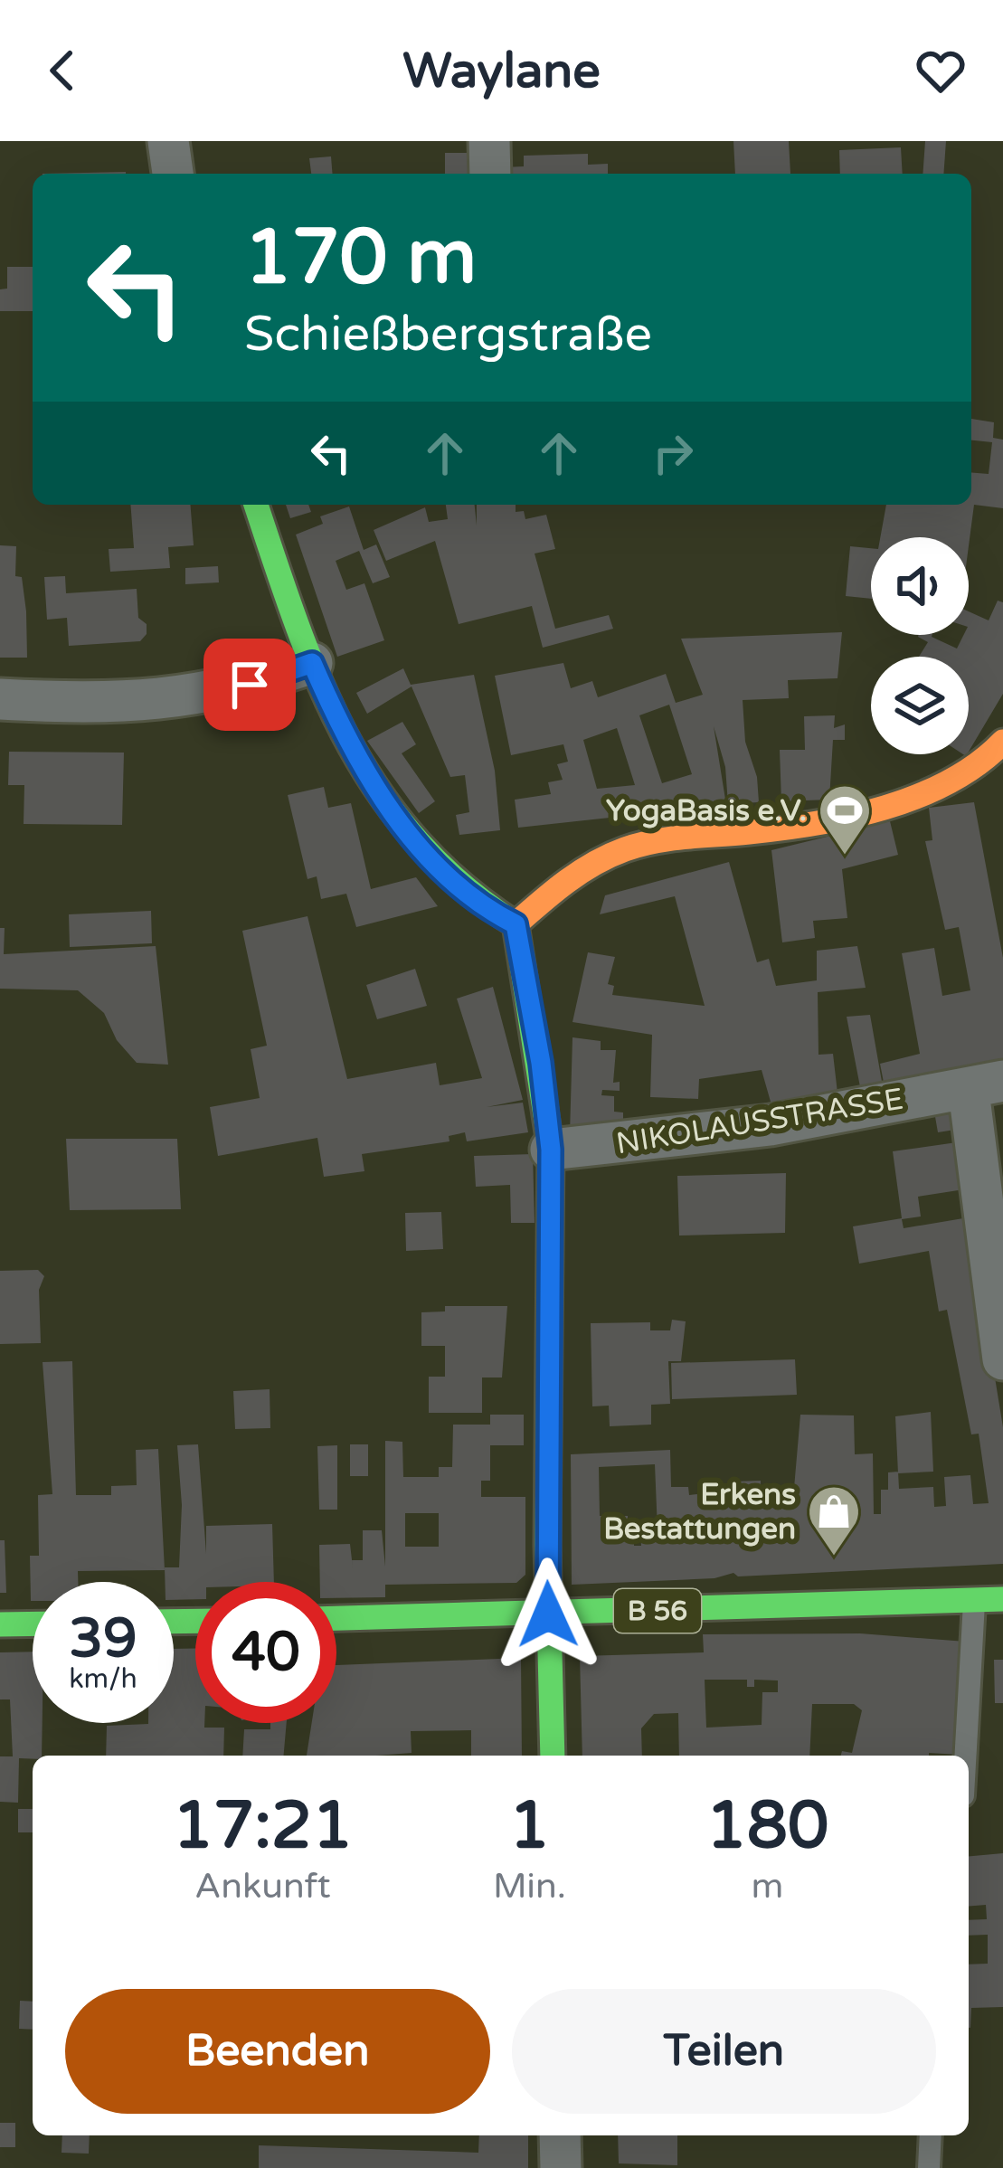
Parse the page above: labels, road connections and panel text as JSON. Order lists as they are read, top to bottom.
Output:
{
  "streets": {
    "street": ["NIKOLAUSSTRASSE", "B 56"]
  },
  "places": {
    "sports": ["YogaBasis e.V."],
    "shop": ["Erkens Bestattungen"]
  },
  "page": {
    "header": "Waylane",
    "turn": ["170 m", "Schießbergstraße"],
    "speed": "39 km/h",
    "limit": "40",
    "eta": [
      "17:21",
      "Ankunft",
      "1",
      "Min.",
      "180",
      "m"
    ],
    "buttons": ["Beenden", "Teilen"]
  }
}
